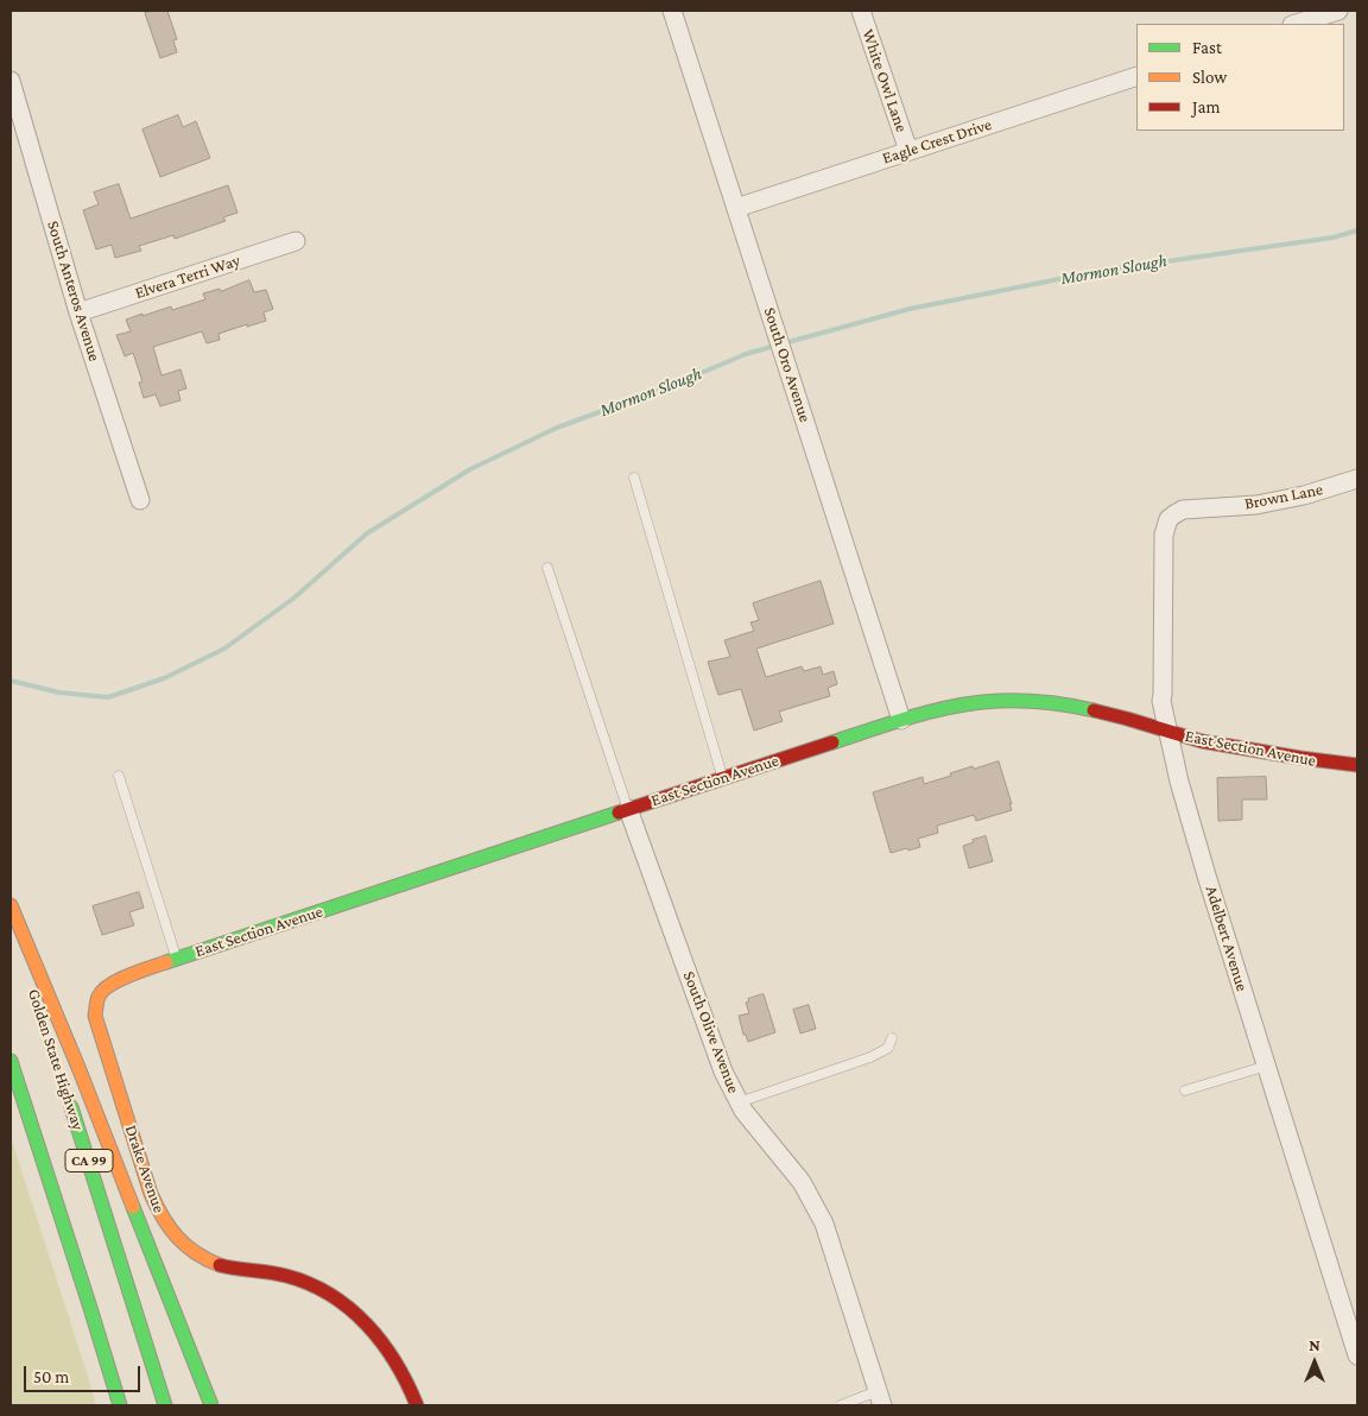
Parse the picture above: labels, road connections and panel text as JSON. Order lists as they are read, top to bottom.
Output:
{
  "streets": {
    "main road": [
      "East Section Avenue",
      "Golden State Highway",
      "CA 99",
      "Drake Avenue"
    ],
    "street": [
      "White Owl Lane",
      "Eagle Crest Drive",
      "Elvera Terri Way",
      "South Anteros Avenue",
      "South Oro Avenue",
      "Brown Lane",
      "Adelbert Avenue",
      "South Olive Avenue"
    ]
  },
  "crossings": [
    ["White Owl Lane", "Eagle Crest Drive"],
    ["Eagle Crest Drive", "South Oro Avenue"],
    ["Elvera Terri Way", "South Anteros Avenue"],
    ["South Oro Avenue", "East Section Avenue"],
    ["Brown Lane", "Adelbert Avenue"],
    ["East Section Avenue", "Adelbert Avenue"],
    ["East Section Avenue", "South Olive Avenue"],
    ["East Section Avenue", "Drake Avenue"]
  ],
  "water": ["Mormon Slough"],
  "legend": ["Fast", "Slow", "Jam"],
  "scale_bar": "50 m",
  "north": "top"
}
